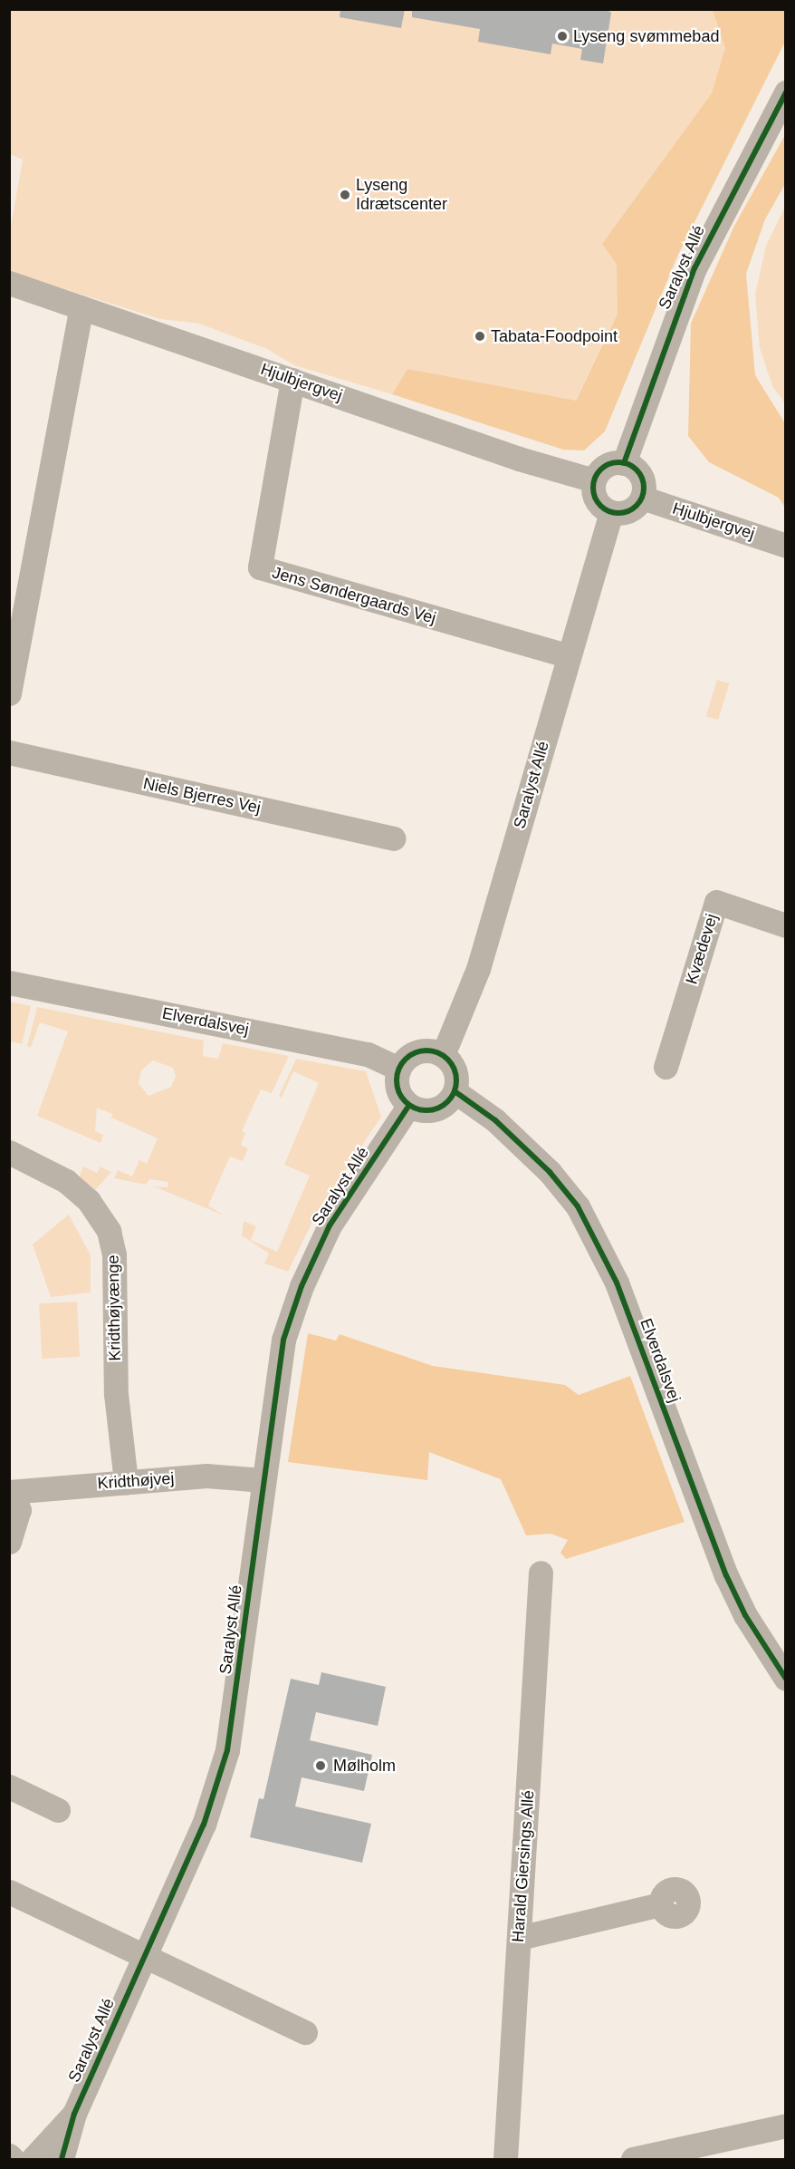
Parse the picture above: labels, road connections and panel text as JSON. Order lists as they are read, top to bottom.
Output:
{
  "streets": {
    "street": [
      "Saralyst Allé",
      "Hjulbjergvej",
      "Jens Søndergaards Vej",
      "Niels Bjerres Vej",
      "Kvædevej",
      "Elverdalsvej",
      "Kridthøjvænge",
      "Kridthøjvej",
      "Harald Giersings Allé"
    ]
  },
  "crossings": [
    ["Saralyst Allé", "Hjulbjergvej"],
    ["Saralyst Allé", "Jens Søndergaards Vej"],
    ["Saralyst Allé", "Elverdalsvej"],
    ["Saralyst Allé", "Kridthøjvej"],
    ["Hjulbjergvej", "Jens Søndergaards Vej"],
    ["Kridthøjvænge", "Kridthøjvej"]
  ],
  "places": [
    "Lyseng svømmebad",
    "Lyseng Idrætscenter",
    "Tabata-Foodpoint",
    "Mølholm"
  ]
}
